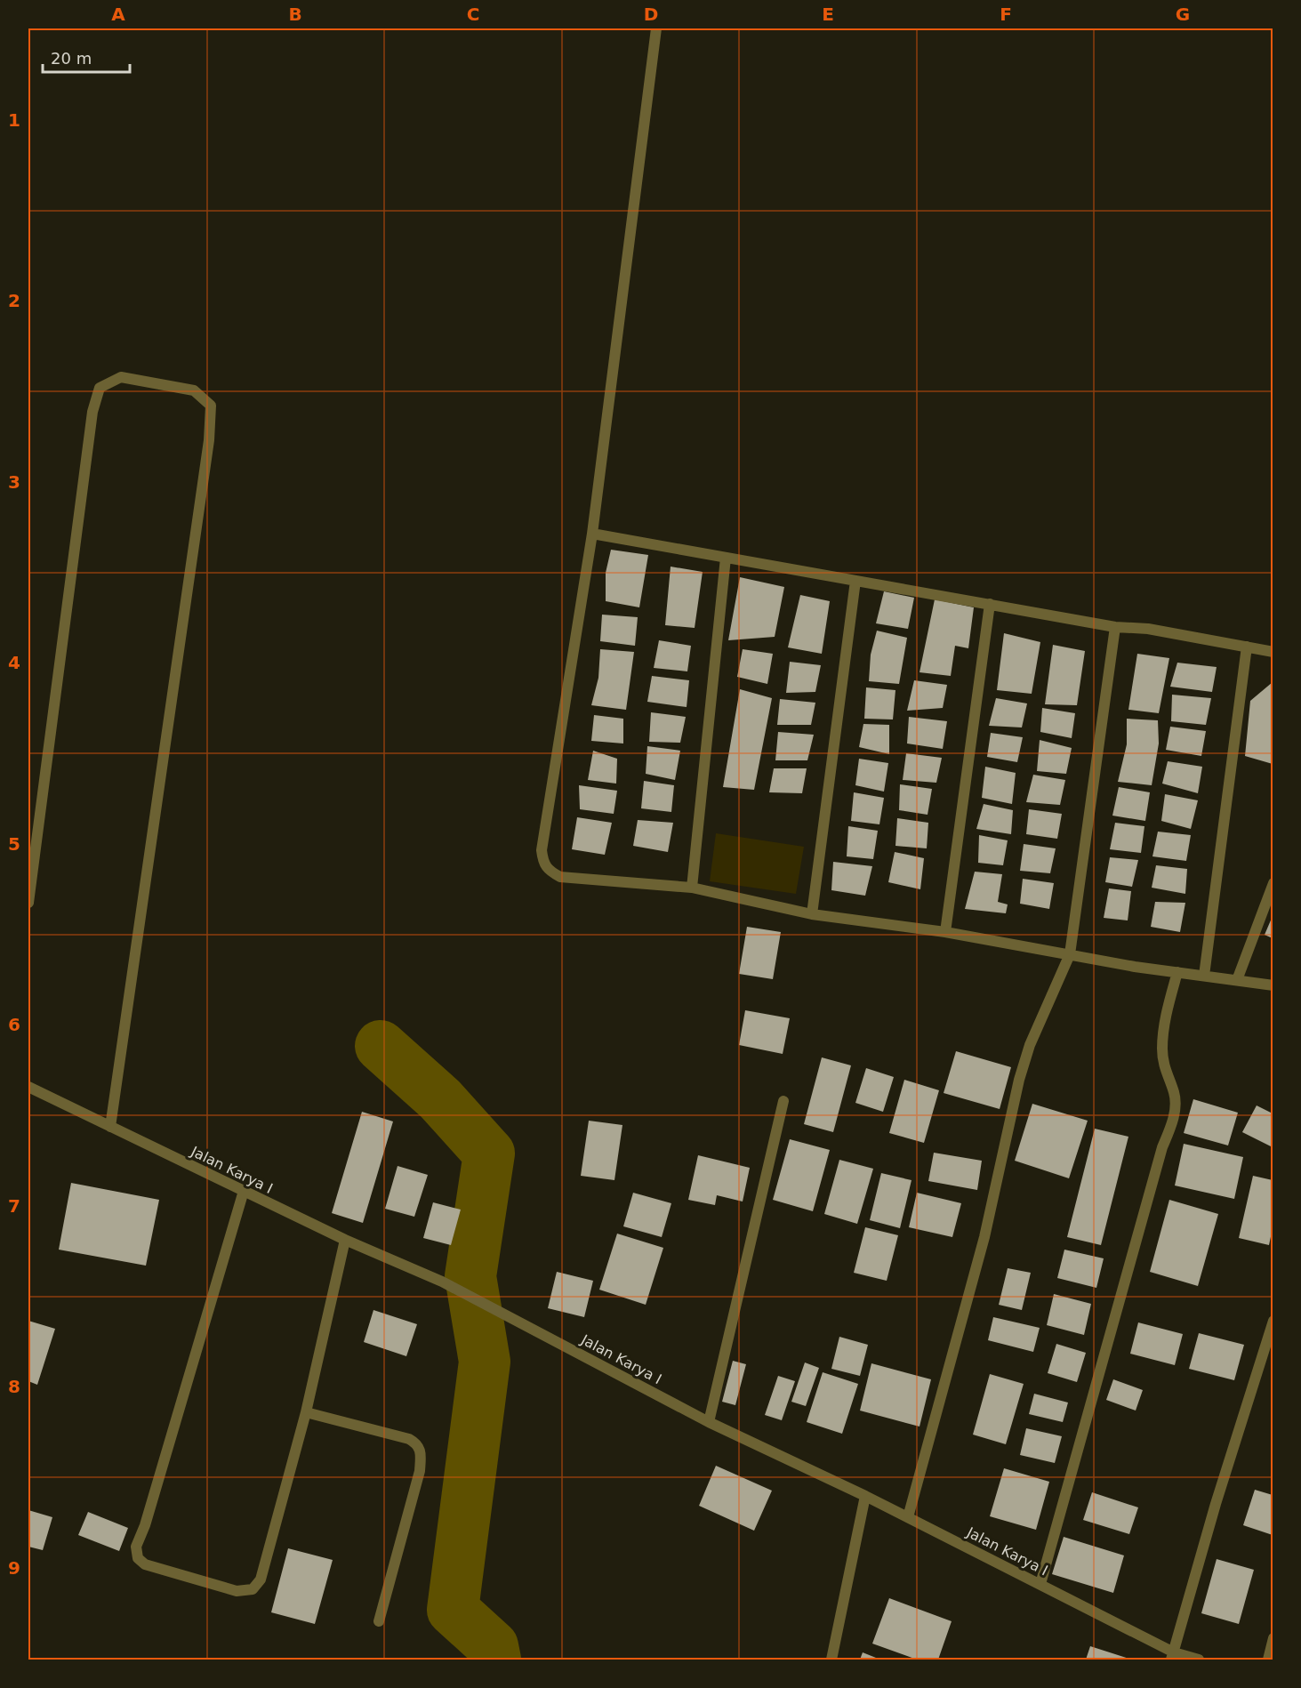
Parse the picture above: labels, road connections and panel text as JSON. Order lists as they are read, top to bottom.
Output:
{
  "streets": {
    "street": ["Jalan Karya I"]
  },
  "scale_bar": "20 m",
  "grid": {
    "columns": [
      "A",
      "B",
      "C",
      "D",
      "E",
      "F",
      "G"
    ],
    "rows": [
      "1",
      "2",
      "3",
      "4",
      "5",
      "6",
      "7",
      "8",
      "9"
    ]
  }
}
